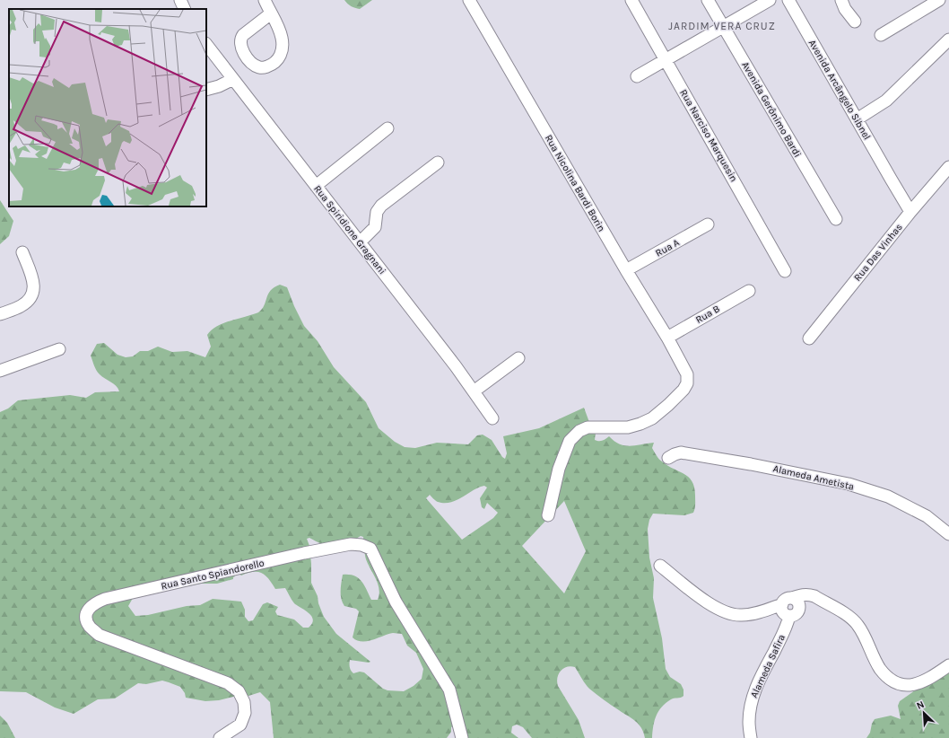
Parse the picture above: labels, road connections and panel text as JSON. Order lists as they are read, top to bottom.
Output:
{
  "streets": {
    "street": [
      "Avenida Arcângelo Sibnel",
      "Avenida Gerônimo Bardi",
      "Rua Narciso Marquesin",
      "Rua Nicolina Bardi Borin",
      "Rua Spiridione Gragnani",
      "Rua A",
      "Rua Das Vinhas",
      "Rua B",
      "Alameda Ametista",
      "Rua Santo Spiandorello",
      "Alameda Safira"
    ]
  },
  "crossings": [
    ["Avenida Arcângelo Sibnel", "Rua Das Vinhas"],
    ["Rua Nicolina Bardi Borin", "Rua A"],
    ["Rua Nicolina Bardi Borin", "Rua B"]
  ],
  "districts": ["JARDIM VERA CRUZ"],
  "north": "top left"
}
